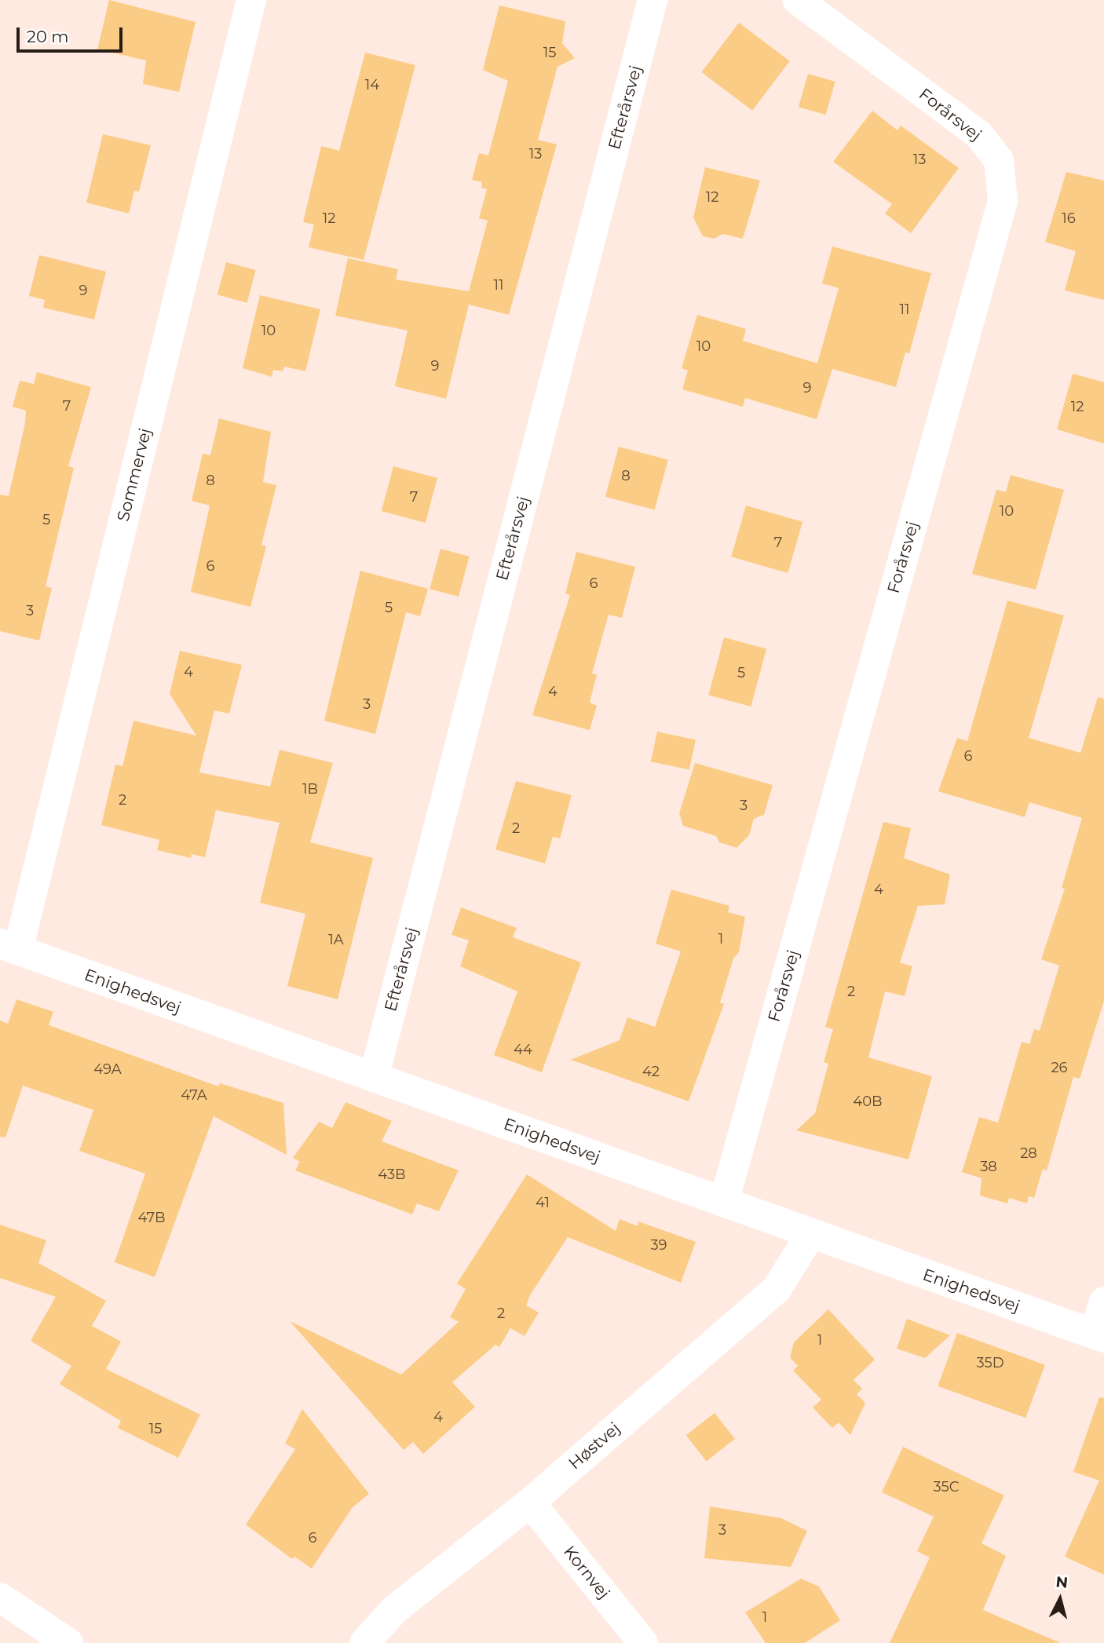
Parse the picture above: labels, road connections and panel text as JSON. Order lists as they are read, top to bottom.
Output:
{
  "streets": {
    "street": [
      "Efterårsvej",
      "Forårsvej",
      "Sommervej",
      "Enighedsvej",
      "Høstvej",
      "Kornvej"
    ]
  },
  "crossings": [
    ["Efterårsvej", "Enighedsvej"],
    ["Forårsvej", "Enighedsvej"],
    ["Sommervej", "Enighedsvej"],
    ["Enighedsvej", "Høstvej"],
    ["Høstvej", "Kornvej"]
  ],
  "house_numbers": [
    "15",
    "14",
    "13",
    "13",
    "12",
    "12",
    "16",
    "11",
    "9",
    "11",
    "10",
    "10",
    "9",
    "9",
    "7",
    "12",
    "8",
    "8",
    "7",
    "10",
    "5",
    "7",
    "6",
    "6",
    "5",
    "3",
    "4",
    "5",
    "4",
    "3",
    "6",
    "1B",
    "2",
    "3",
    "2",
    "4",
    "1",
    "1A",
    "2",
    "44",
    "26",
    "49A",
    "42",
    "47A",
    "40B",
    "28",
    "38",
    "43B",
    "41",
    "47B",
    "39",
    "2",
    "1",
    "35D",
    "4",
    "15",
    "35C",
    "3",
    "6",
    "1"
  ],
  "scale_bar": "20 m",
  "north": "top"
}
